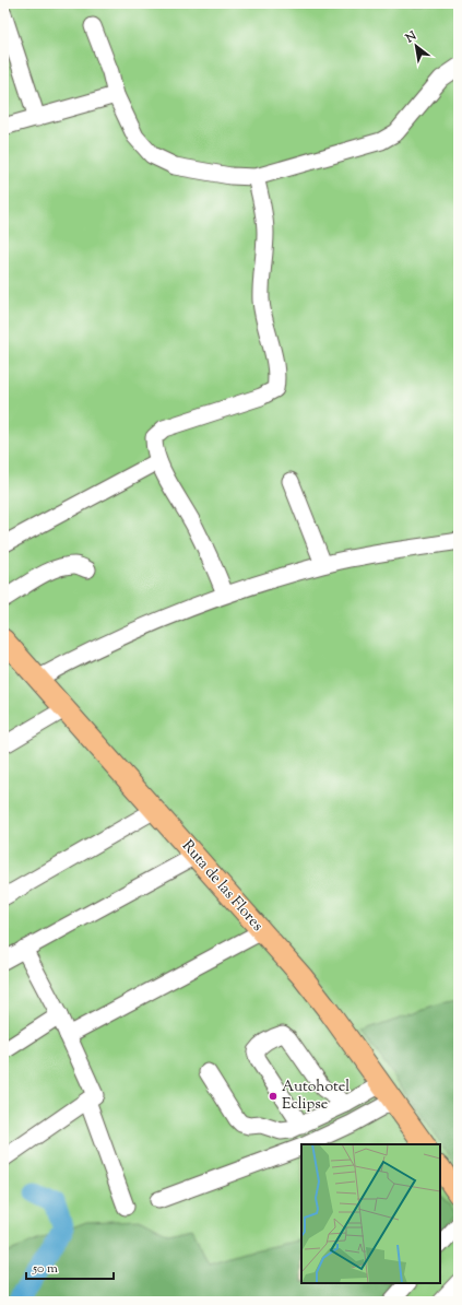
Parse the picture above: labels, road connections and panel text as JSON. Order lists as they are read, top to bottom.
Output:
{
  "streets": {
    "main road": ["Ruta de las Flores"]
  },
  "places": ["Autohotel Eclipse"],
  "scale_bar": "50 m",
  "north": "top left"
}
